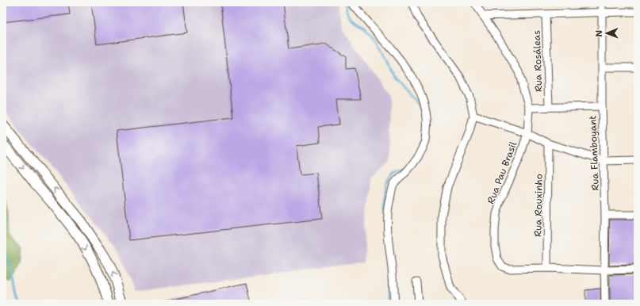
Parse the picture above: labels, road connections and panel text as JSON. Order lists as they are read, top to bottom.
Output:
{
  "streets": {
    "street": [
      "Rua Rosáleas",
      "Rua Flamboyant",
      "Rua Pau Brasil",
      "Rua Rouxinho"
    ]
  },
  "crossings": [
    ["Rua Flamboyant", "Rua Pau Brasil"],
    ["Rua Pau Brasil", "Rua Rouxinho"]
  ],
  "north": "left"
}
